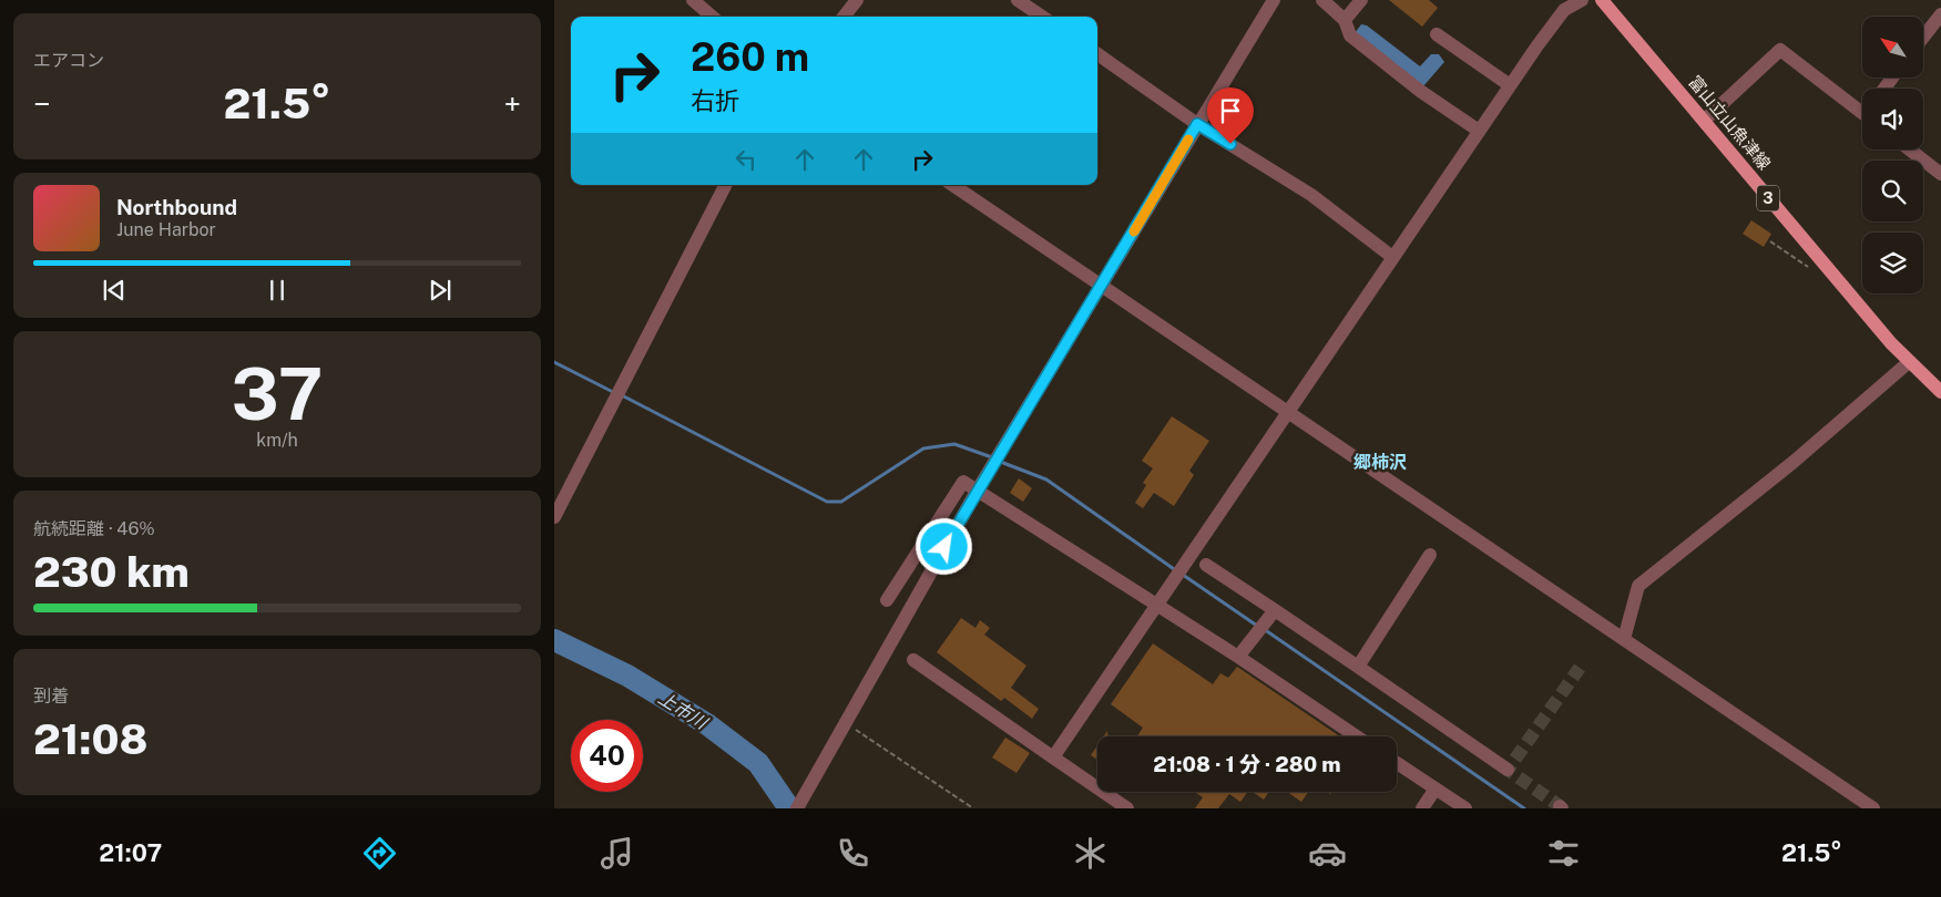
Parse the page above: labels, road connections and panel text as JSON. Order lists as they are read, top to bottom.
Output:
{
  "streets": {
    "main road": ["富山立山魚津線", "3"]
  },
  "districts": ["郷柿沢"],
  "water": ["上市川"],
  "north": "top left",
  "page": {
    "tile": [
      "エアコン",
      ["37", "km/h"],
      ["航続距離 · 46%", "230 km"],
      ["到着", "21:08"]
    ],
    "turn": ["260 m", "右折"],
    "heat": ["−", "21.5°", "+"],
    "song": ["Northbound", "June Harbor"],
    "limit": "40",
    "trip": "21:08 · 1 分 · 280 m",
    "tabs": ["21:07", "21.5°"]
  }
}
